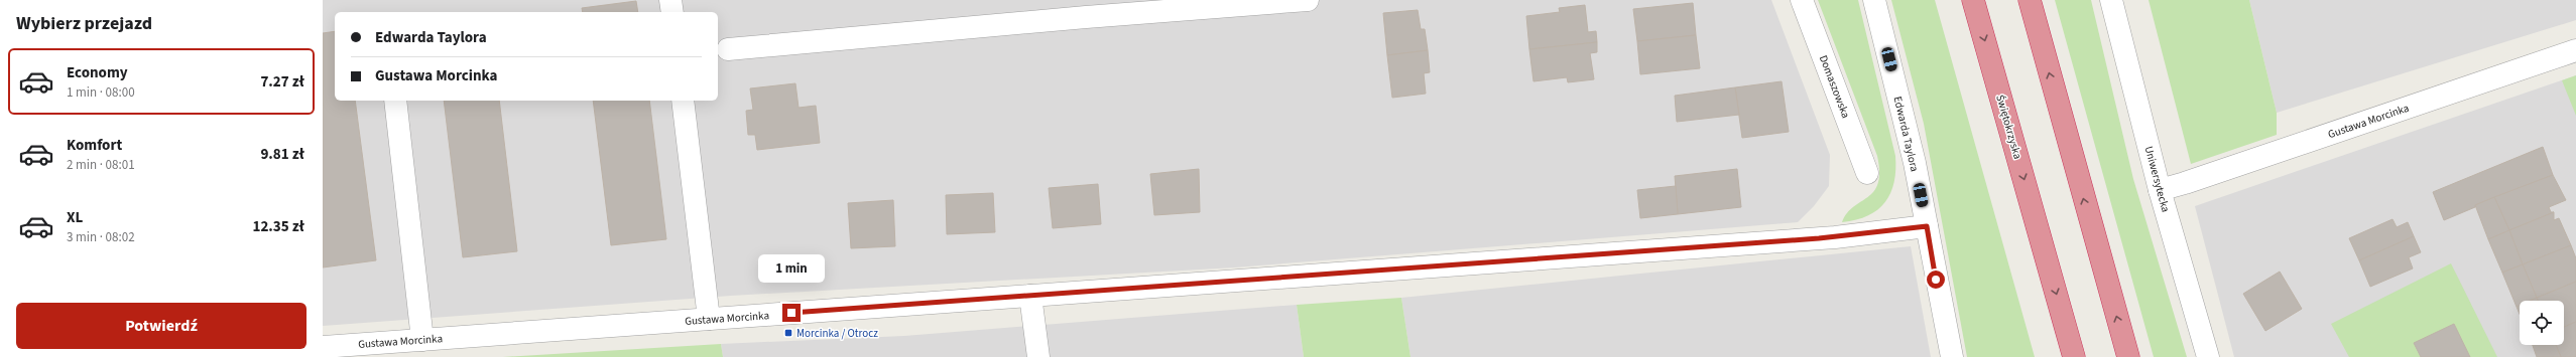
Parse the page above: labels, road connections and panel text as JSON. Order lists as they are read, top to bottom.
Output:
{
  "streets": {
    "highway": ["Świętokrzyska"],
    "street": [
      "Domaszowska",
      "Gustawa Morcinka",
      "Edwarda Taylora",
      "Uniwersytecka"
    ]
  },
  "crossings": [
    ["Gustawa Morcinka", "Edwarda Taylora"],
    ["Gustawa Morcinka", "Uniwersytecka"]
  ],
  "places": {
    "transit": ["Morcinka / Otrocz"]
  },
  "page": {
    "heading": "Wybierz przejazd",
    "banner": ["Edwarda Taylora", "Gustawa Morcinka"],
    "list": [
      {
        "name": "Economy",
        "note": "1 min · 08:00",
        "value": "7.27 zł"
      },
      {
        "name": "Komfort",
        "note": "2 min · 08:01",
        "value": "9.81 zł"
      },
      {
        "name": "XL",
        "note": "3 min · 08:02",
        "value": "12.35 zł"
      }
    ],
    "bubble": "1 min",
    "buttons": "Potwierdź"
  }
}
